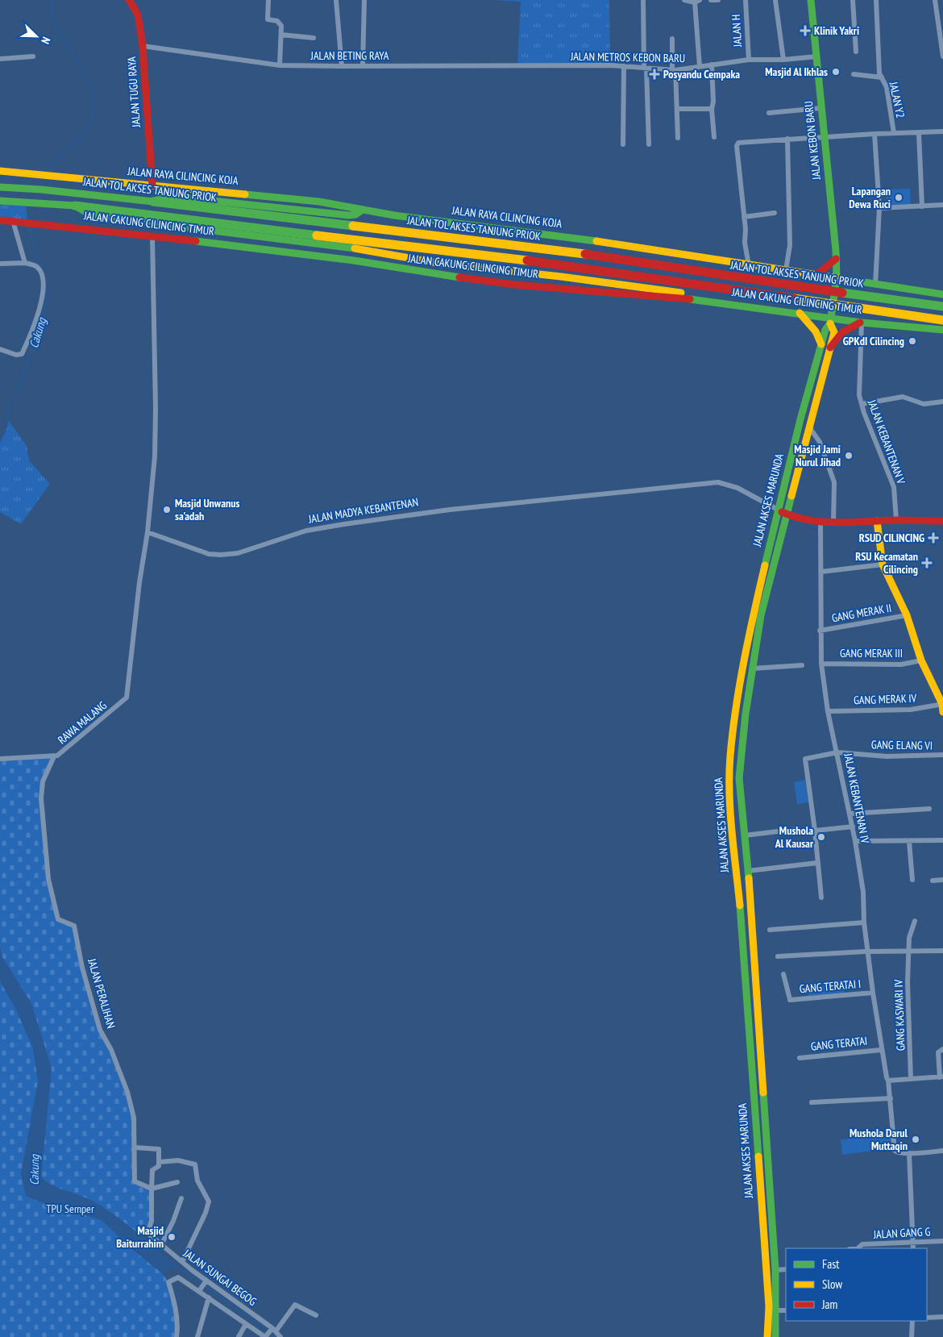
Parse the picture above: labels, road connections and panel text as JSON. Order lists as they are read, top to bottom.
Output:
{
  "streets": {
    "main road": [
      "JALAN TUGU RAYA",
      "JALAN KEBON BARU",
      "JALAN RAYA CILINCING KOJA",
      "JALAN TOL AKSES TANJUNG PRIOK",
      "JALAN CAKUNG CILINCING TIMUR",
      "JALAN AKSES MARUNDA",
      "JALAN MADYA KEBANTENAN"
    ],
    "street": [
      "JALAN H",
      "JALAN BETING RAYA",
      "JALAN METROS KEBON BARU",
      "JALAN Y2",
      "JALAN KEBANTENAN V",
      "GANG MERAK II",
      "GANG MERAK III",
      "GANG MERAK IV",
      "RAWA MALANG",
      "GANG ELANG VI",
      "JALAN KEBANTENAN IV",
      "GANG TERATAI I",
      "JALAN PERALIHAN",
      "GANG KASWARI IV",
      "GANG TERATAI",
      "JALAN GANG G",
      "JALAN SUNGAI BEGOG"
    ]
  },
  "crossings": [
    ["JALAN H", "JALAN METROS KEBON BARU"],
    ["JALAN BETING RAYA", "JALAN METROS KEBON BARU"],
    ["JALAN BETING RAYA", "JALAN TUGU RAYA"],
    ["JALAN METROS KEBON BARU", "JALAN KEBON BARU"],
    ["JALAN TUGU RAYA", "JALAN RAYA CILINCING KOJA"],
    ["JALAN KEBON BARU", "JALAN RAYA CILINCING KOJA"],
    ["JALAN KEBON BARU", "JALAN AKSES MARUNDA"],
    ["JALAN RAYA CILINCING KOJA", "JALAN AKSES MARUNDA"],
    ["JALAN CAKUNG CILINCING TIMUR", "JALAN KEBANTENAN V"],
    ["JALAN CAKUNG CILINCING TIMUR", "JALAN AKSES MARUNDA"],
    ["JALAN KEBANTENAN V", "JALAN MADYA KEBANTENAN"],
    ["JALAN AKSES MARUNDA", "JALAN MADYA KEBANTENAN"],
    ["JALAN MADYA KEBANTENAN", "RAWA MALANG"],
    ["JALAN MADYA KEBANTENAN", "JALAN KEBANTENAN IV"],
    ["GANG MERAK II", "JALAN KEBANTENAN IV"],
    ["GANG MERAK III", "JALAN KEBANTENAN IV"],
    ["GANG MERAK IV", "JALAN KEBANTENAN IV"],
    ["RAWA MALANG", "JALAN PERALIHAN"],
    ["GANG ELANG VI", "JALAN KEBANTENAN IV"],
    ["JALAN KEBANTENAN IV", "GANG TERATAI I"],
    ["JALAN KEBANTENAN IV", "GANG TERATAI"],
    ["JALAN PERALIHAN", "JALAN SUNGAI BEGOG"]
  ],
  "water": ["Cakung"],
  "parks": ["TPU Semper"],
  "places": {
    "health": [
      "Klinik Yakri",
      "Posyandu Cempaka",
      "RSUD CILINCING",
      "RSU Kecamatan Cilincing"
    ],
    "other": [
      "Masjid Al Ikhlas",
      "Lapangan Dewa Ruci",
      "GPKdI Cilincing",
      "Masjid Jami Nurul Jihad",
      "Masjid Unwanus sa'adah",
      "Mushola Al Kausar",
      "Mushola Darul Muttaqin",
      "Masjid Baiturrahim"
    ]
  },
  "legend": ["Fast", "Slow", "Jam"],
  "north": "bottom right"
}
